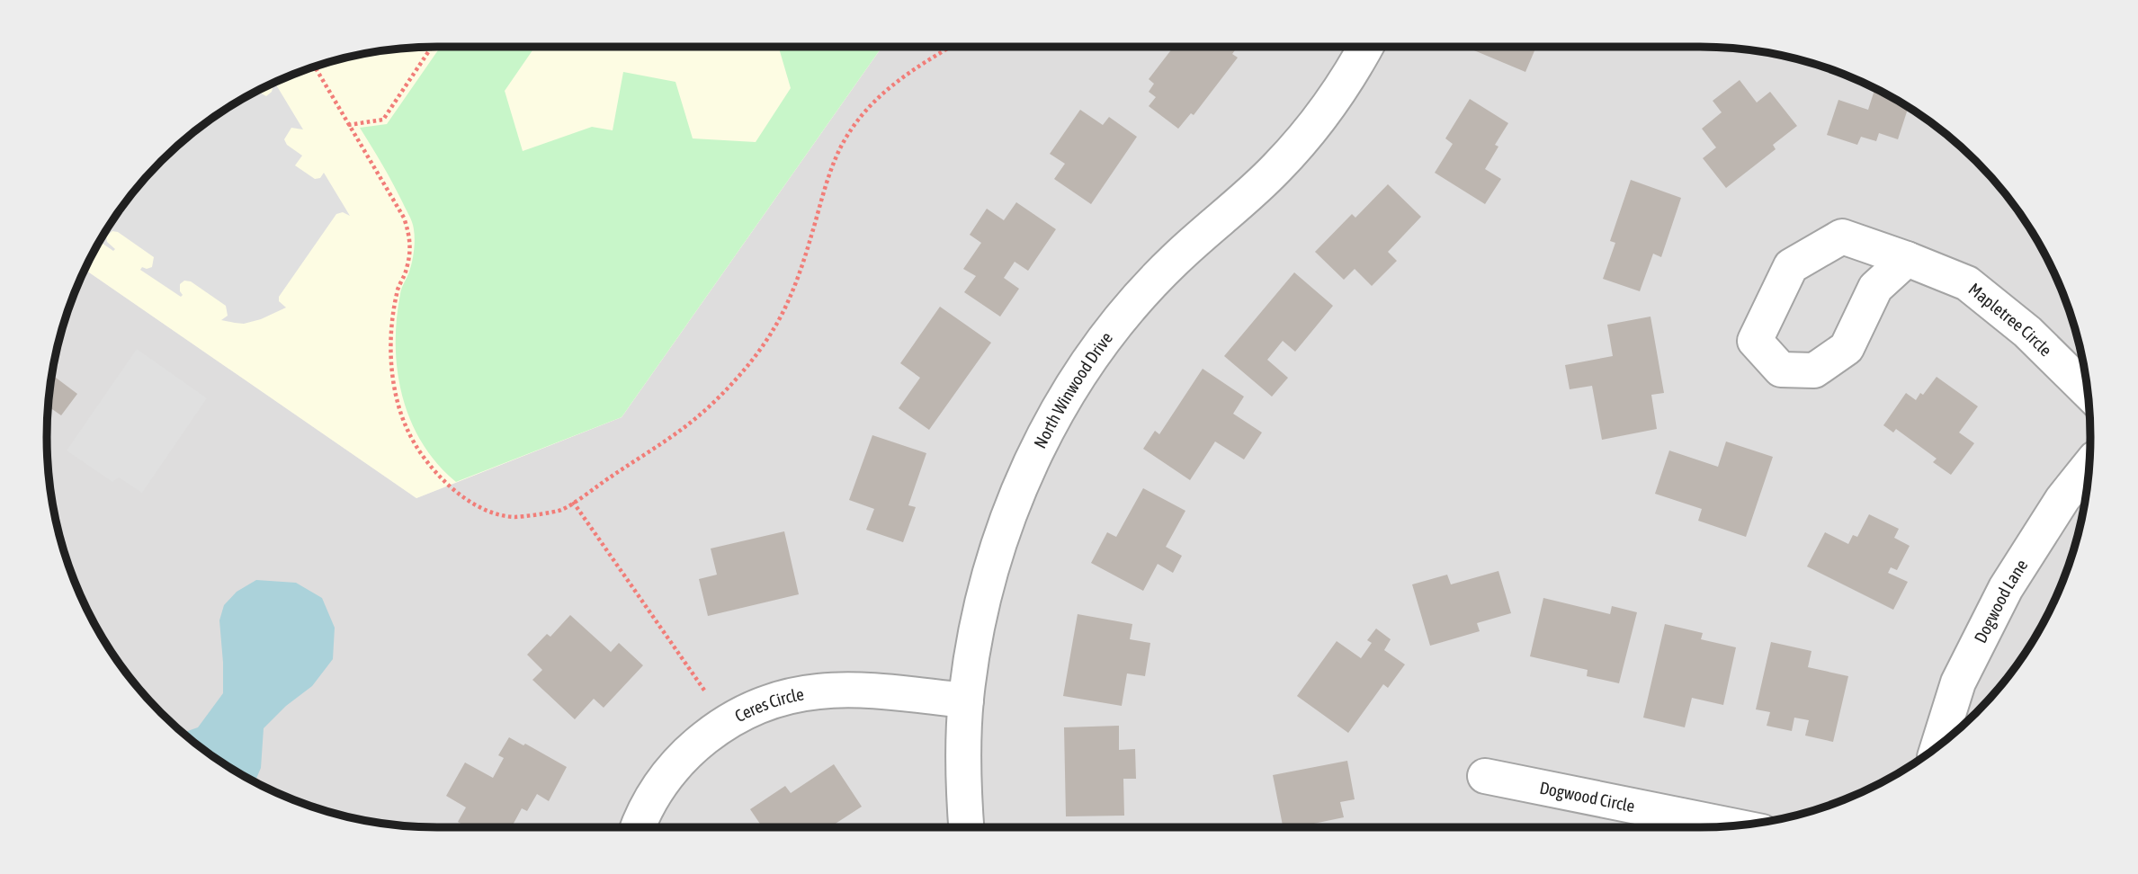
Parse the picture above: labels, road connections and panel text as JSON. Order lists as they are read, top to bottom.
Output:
{
  "streets": {
    "street": [
      "Mapletree Circle",
      "North Winwood Drive",
      "Dogwood Lane",
      "Ceres Circle",
      "Dogwood Circle"
    ]
  },
  "crossings": [
    ["North Winwood Drive", "Ceres Circle"]
  ]
}
